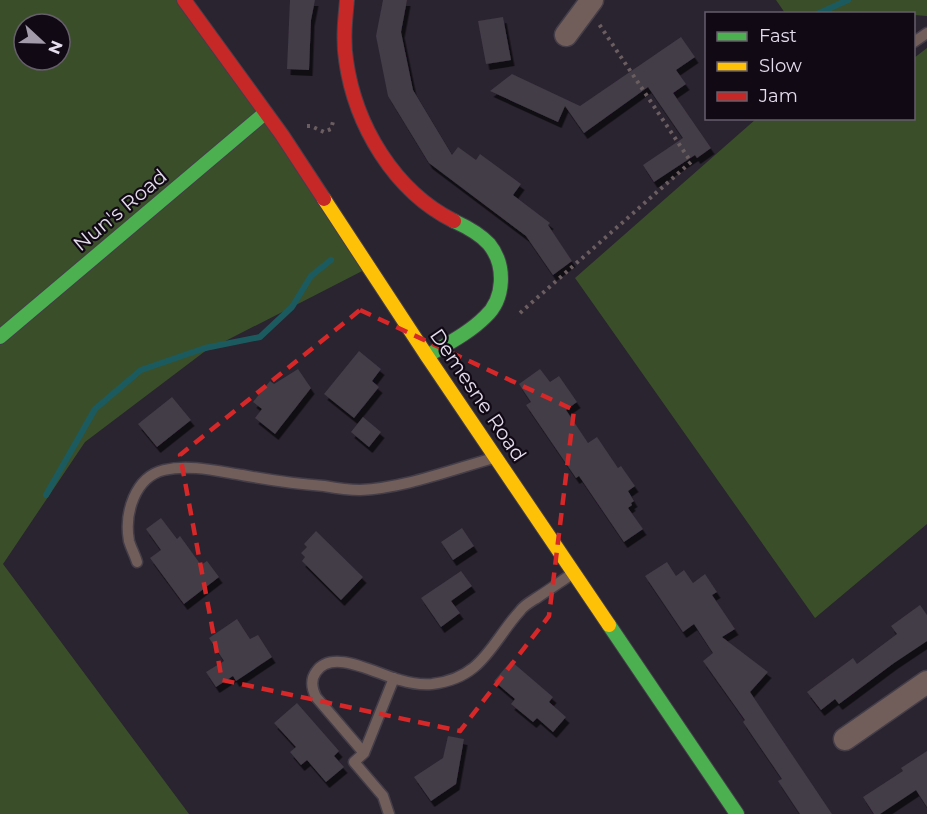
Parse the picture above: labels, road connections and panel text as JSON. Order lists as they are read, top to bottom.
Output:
{
  "streets": {
    "street": ["Nun's Road", "Demesne Road"]
  },
  "crossings": [
    ["Nun's Road", "Demesne Road"]
  ],
  "legend": ["Fast", "Slow", "Jam"],
  "north": "right"
}
